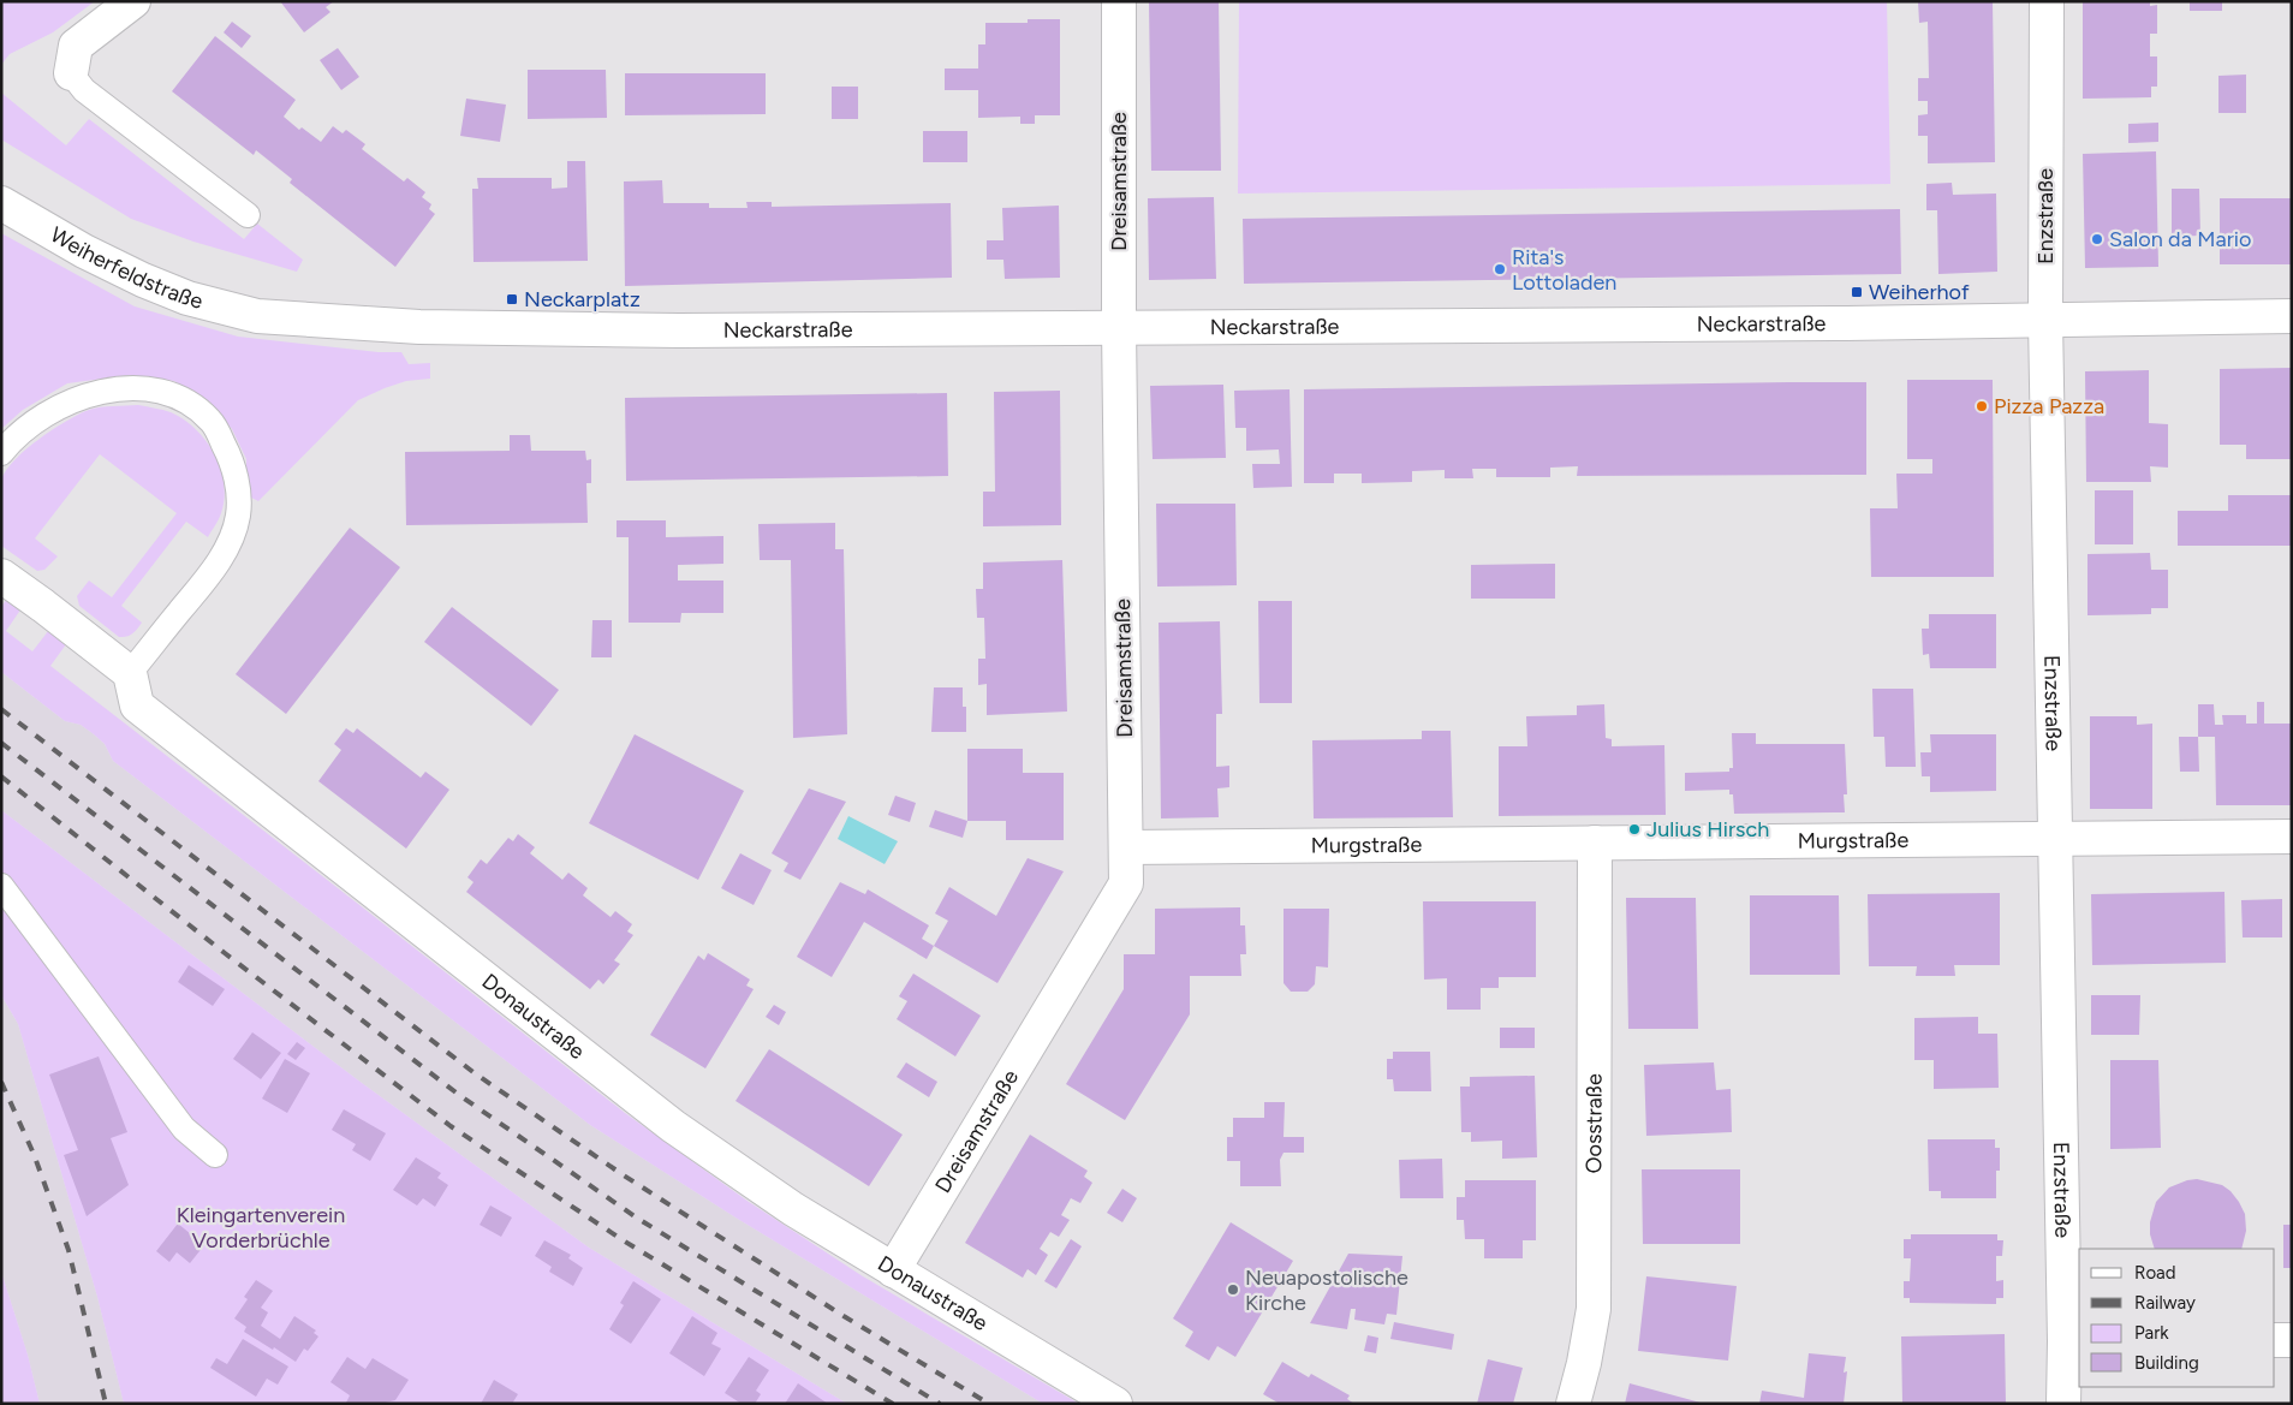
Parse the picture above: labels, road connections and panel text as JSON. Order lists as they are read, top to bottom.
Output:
{
  "streets": {
    "street": [
      "Dreisamstraße",
      "Enzstraße",
      "Weiherfeldstraße",
      "Neckarstraße",
      "Murgstraße",
      "Donaustraße",
      "Oosstraße"
    ]
  },
  "crossings": [
    ["Dreisamstraße", "Neckarstraße"],
    ["Dreisamstraße", "Murgstraße"],
    ["Dreisamstraße", "Donaustraße"],
    ["Enzstraße", "Neckarstraße"],
    ["Enzstraße", "Murgstraße"],
    ["Weiherfeldstraße", "Neckarstraße"],
    ["Murgstraße", "Oosstraße"]
  ],
  "parks": ["Kleingartenverein Vorderbrüchle"],
  "places": {
    "other": [
      "Salon da Mario",
      "Rita's Lottoladen",
      "Pizza Pazza",
      "Julius Hirsch",
      "Neuapostolische Kirche"
    ],
    "transit": ["Weiherhof", "Neckarplatz"]
  },
  "legend": [
    "Road",
    "Railway",
    "Park",
    "Building"
  ]
}
